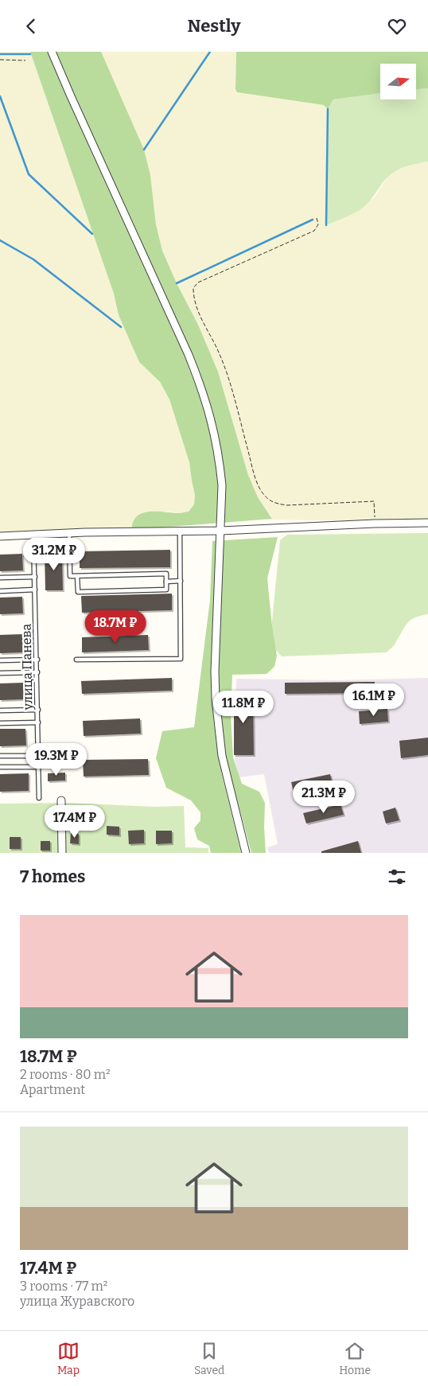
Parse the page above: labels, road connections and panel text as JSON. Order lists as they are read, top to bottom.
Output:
{
  "streets": {
    "lane": ["улица Панева"]
  },
  "north": "right",
  "page": {
    "header": "Nestly",
    "price": [
      "31.2M ₽",
      "18.7M ₽",
      "16.1M ₽",
      "11.8M ₽",
      "19.3M ₽",
      "21.3M ₽",
      "17.4M ₽"
    ],
    "heading": "7 homes",
    "list": [
      {
        "name": "18.7M ₽",
        "note": "2 rooms · 80 m² · Apartment"
      },
      {
        "name": "17.4M ₽",
        "note": "3 rooms · 77 m² · улица Журавского"
      }
    ],
    "tabs": ["Map", "Saved", "Home"]
  }
}
